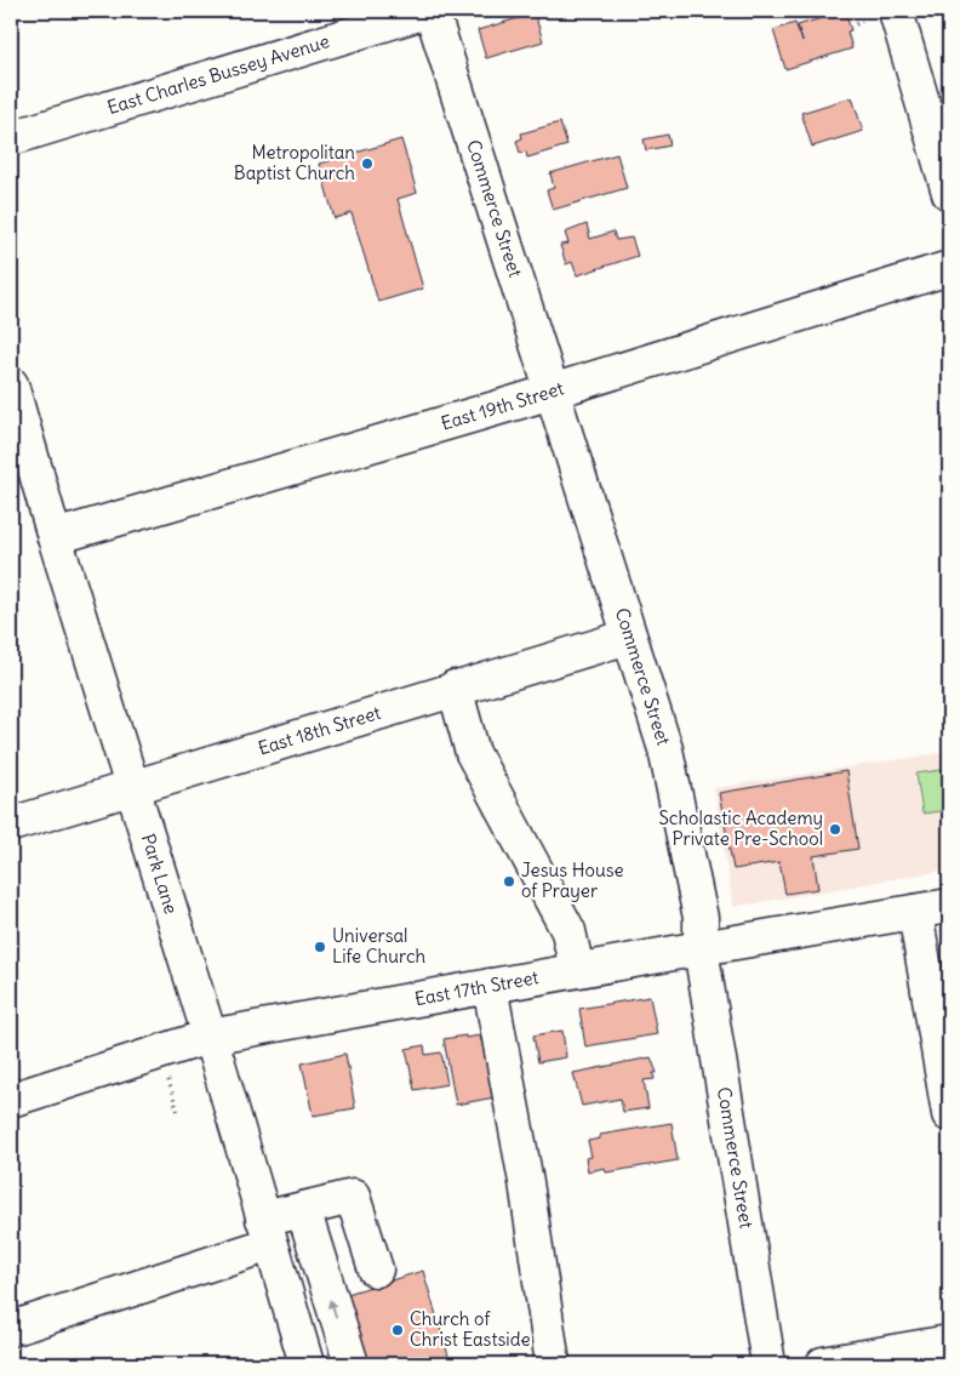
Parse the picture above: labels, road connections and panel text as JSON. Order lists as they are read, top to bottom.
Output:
{
  "streets": {
    "street": [
      "East Charles Bussey Avenue",
      "Commerce Street",
      "East 19th Street",
      "East 18th Street",
      "Park Lane",
      "East 17th Street"
    ]
  },
  "crossings": [
    ["Commerce Street", "East 19th Street"],
    ["Commerce Street", "East 18th Street"],
    ["Commerce Street", "East 17th Street"],
    ["East 19th Street", "Park Lane"],
    ["East 18th Street", "Park Lane"],
    ["Park Lane", "East 17th Street"]
  ],
  "places": [
    "Metropolitan Baptist Church",
    "Scholastic Academy Private Pre-School",
    "Jesus House of Prayer",
    "Universal Life Church",
    "Church of Christ Eastside"
  ]
}
